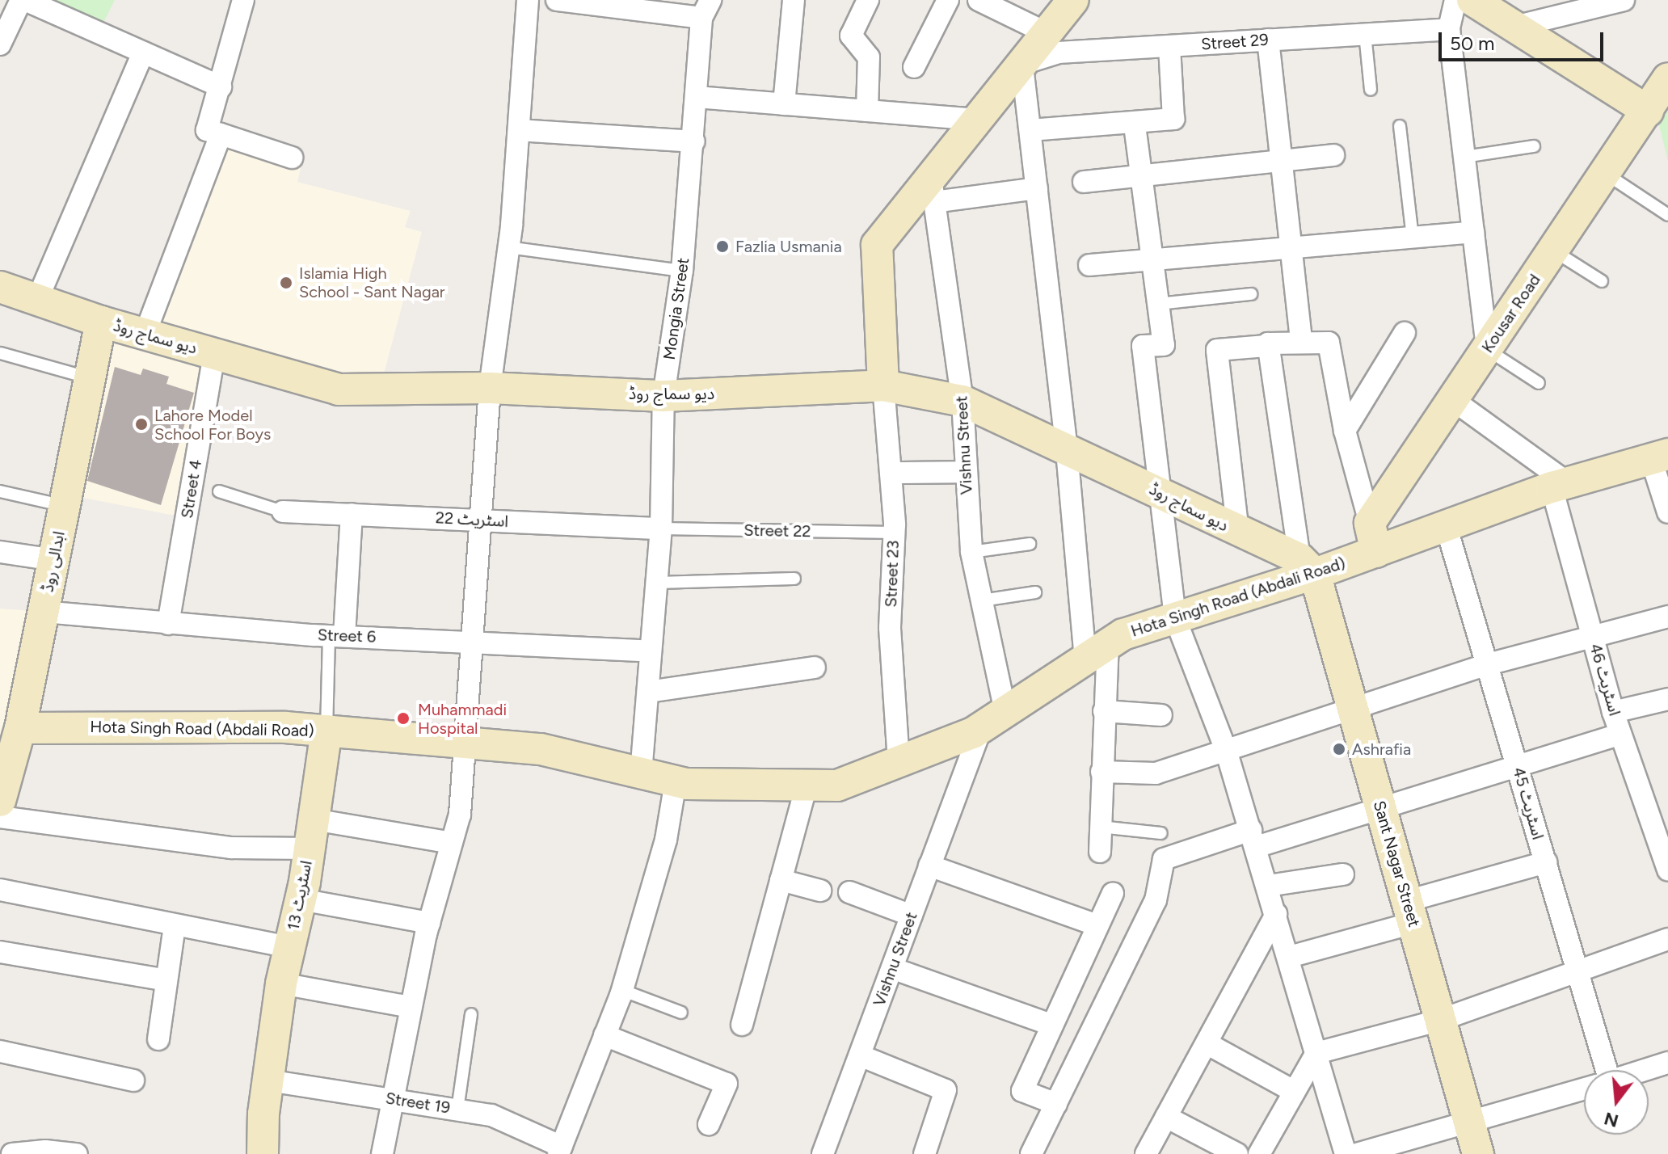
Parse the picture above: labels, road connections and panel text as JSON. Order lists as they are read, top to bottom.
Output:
{
  "streets": {
    "street": [
      "Street 29",
      "Mongia Street",
      "Kousar Road",
      "دیو سماج روڈ",
      "Vishnu Street",
      "Street 4",
      "اسٹریٹ 22",
      "ابدالی روڈ",
      "Street 23",
      "Hota Singh Road (Abdali Road)",
      "Street 6",
      "اسٹریٹ 46",
      "اسٹریٹ 45",
      "Sant Nagar Street",
      "اسٹریٹ 13",
      "Street 19"
    ],
    "lane": ["Street 22"]
  },
  "crossings": [
    ["Mongia Street", "دیو سماج روڈ"],
    ["Mongia Street", "اسٹریٹ 22"],
    ["Mongia Street", "Street 22"],
    ["Mongia Street", "Hota Singh Road (Abdali Road)"],
    ["Mongia Street", "Street 6"],
    ["Kousar Road", "Hota Singh Road (Abdali Road)"],
    ["دیو سماج روڈ", "Vishnu Street"],
    ["دیو سماج روڈ", "Street 4"],
    ["دیو سماج روڈ", "ابدالی روڈ"],
    ["دیو سماج روڈ", "Street 23"],
    ["دیو سماج روڈ", "Hota Singh Road (Abdali Road)"],
    ["دیو سماج روڈ", "Sant Nagar Street"],
    ["Vishnu Street", "Hota Singh Road (Abdali Road)"],
    ["Street 4", "Street 6"],
    ["اسٹریٹ 22", "Street 22"],
    ["Street 22", "Street 23"],
    ["ابدالی روڈ", "Hota Singh Road (Abdali Road)"],
    ["ابدالی روڈ", "Street 6"],
    ["Street 23", "Hota Singh Road (Abdali Road)"],
    ["Hota Singh Road (Abdali Road)", "اسٹریٹ 46"],
    ["Hota Singh Road (Abdali Road)", "اسٹریٹ 45"],
    ["Hota Singh Road (Abdali Road)", "Sant Nagar Street"],
    ["Hota Singh Road (Abdali Road)", "اسٹریٹ 13"],
    ["Street 6", "اسٹریٹ 13"],
    ["اسٹریٹ 13", "Street 19"]
  ],
  "places": [
    "Fazlia Usmania",
    "Islamia High School - Sant Nagar",
    "Lahore Model School For Boys",
    "Muhammadi Hospital",
    "Ashrafia"
  ],
  "scale_bar": "50 m",
  "north": "bottom"
}
